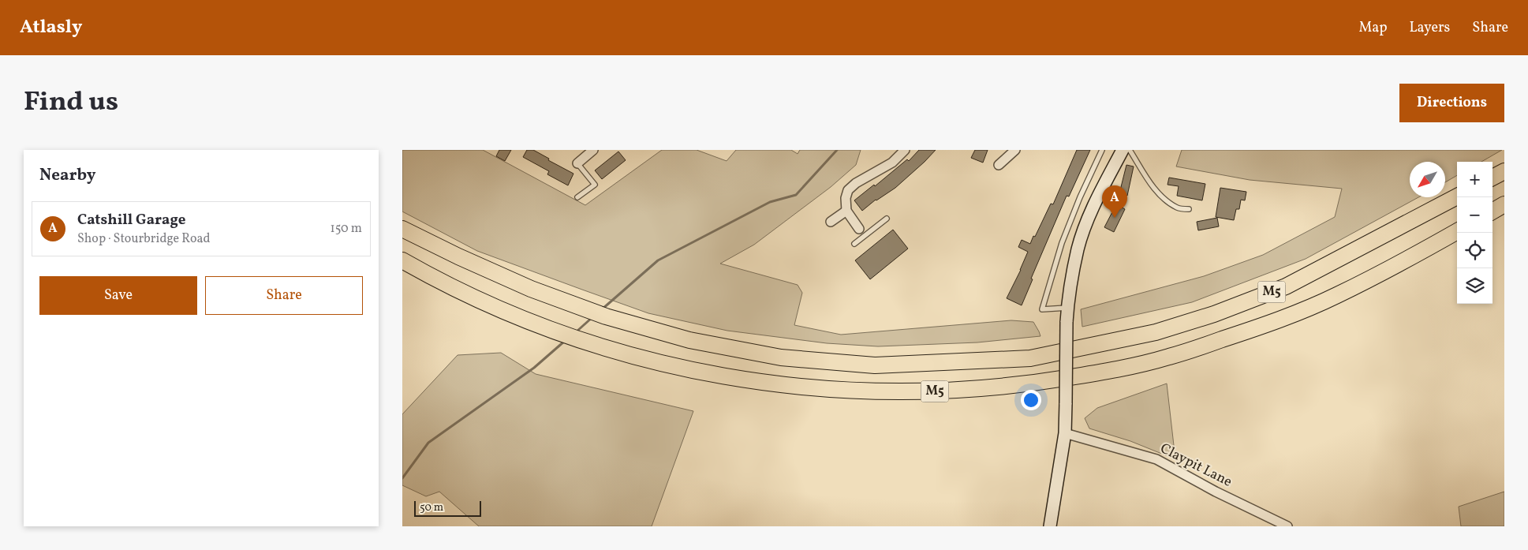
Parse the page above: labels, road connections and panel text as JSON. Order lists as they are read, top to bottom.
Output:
{
  "streets": {
    "highway": ["M5"],
    "street": ["Claypit Lane"]
  },
  "scale_bar": "50 m",
  "north": "bottom left",
  "page": {
    "header": "Atlasly",
    "nav": ["Map", "Layers", "Share"],
    "title": "Find us",
    "buttons": [
      "Directions",
      ["Save", "Share"]
    ],
    "heading": "Nearby",
    "map_buttons": ["+", "−"],
    "pins": "A",
    "list": [
      {
        "mark": "A",
        "name": "Catshill Garage",
        "note": "Shop · Stourbridge Road",
        "value": "150 m"
      }
    ],
    "scale": "50 m"
  }
}
